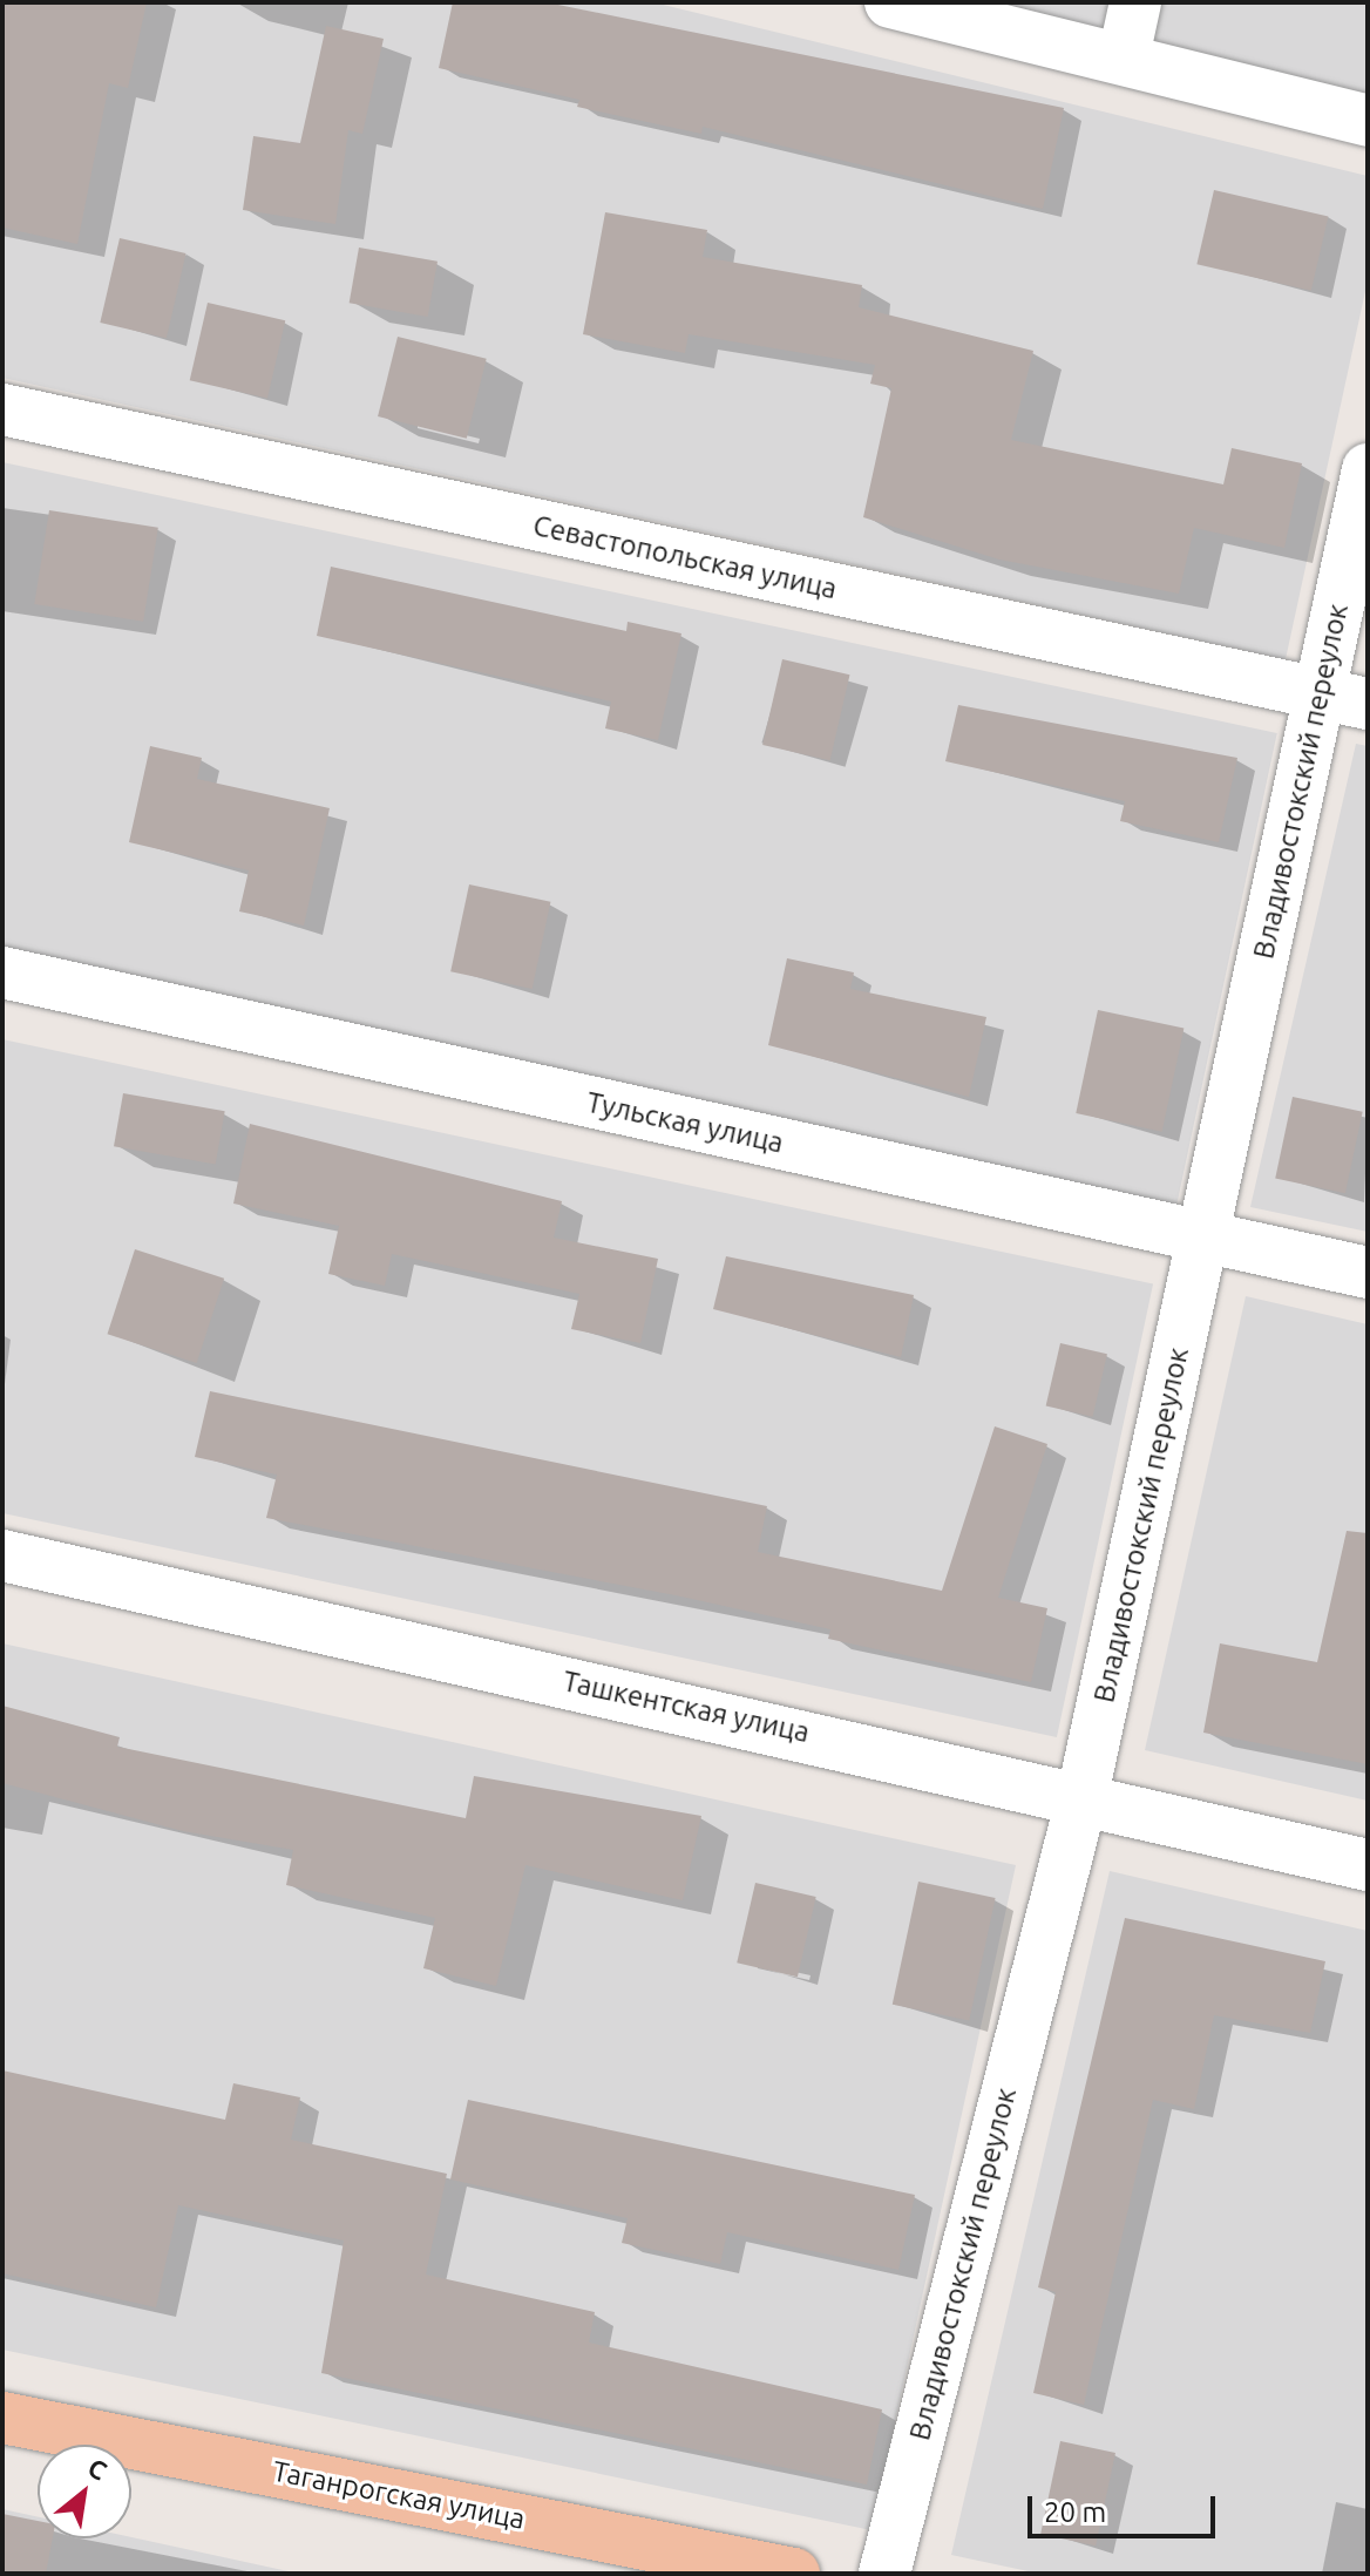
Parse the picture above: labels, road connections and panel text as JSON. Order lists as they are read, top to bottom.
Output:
{
  "streets": {
    "main road": ["Таганрогская улица"],
    "street": [
      "Севастопольская улица",
      "Владивостокский переулок",
      "Тульская улица",
      "Ташкентская улица"
    ]
  },
  "crossings": [
    ["Севастопольская улица", "Владивостокский переулок"],
    ["Владивостокский переулок", "Тульская улица"],
    ["Владивостокский переулок", "Ташкентская улица"]
  ],
  "scale_bar": "20 m",
  "north": "top right"
}
